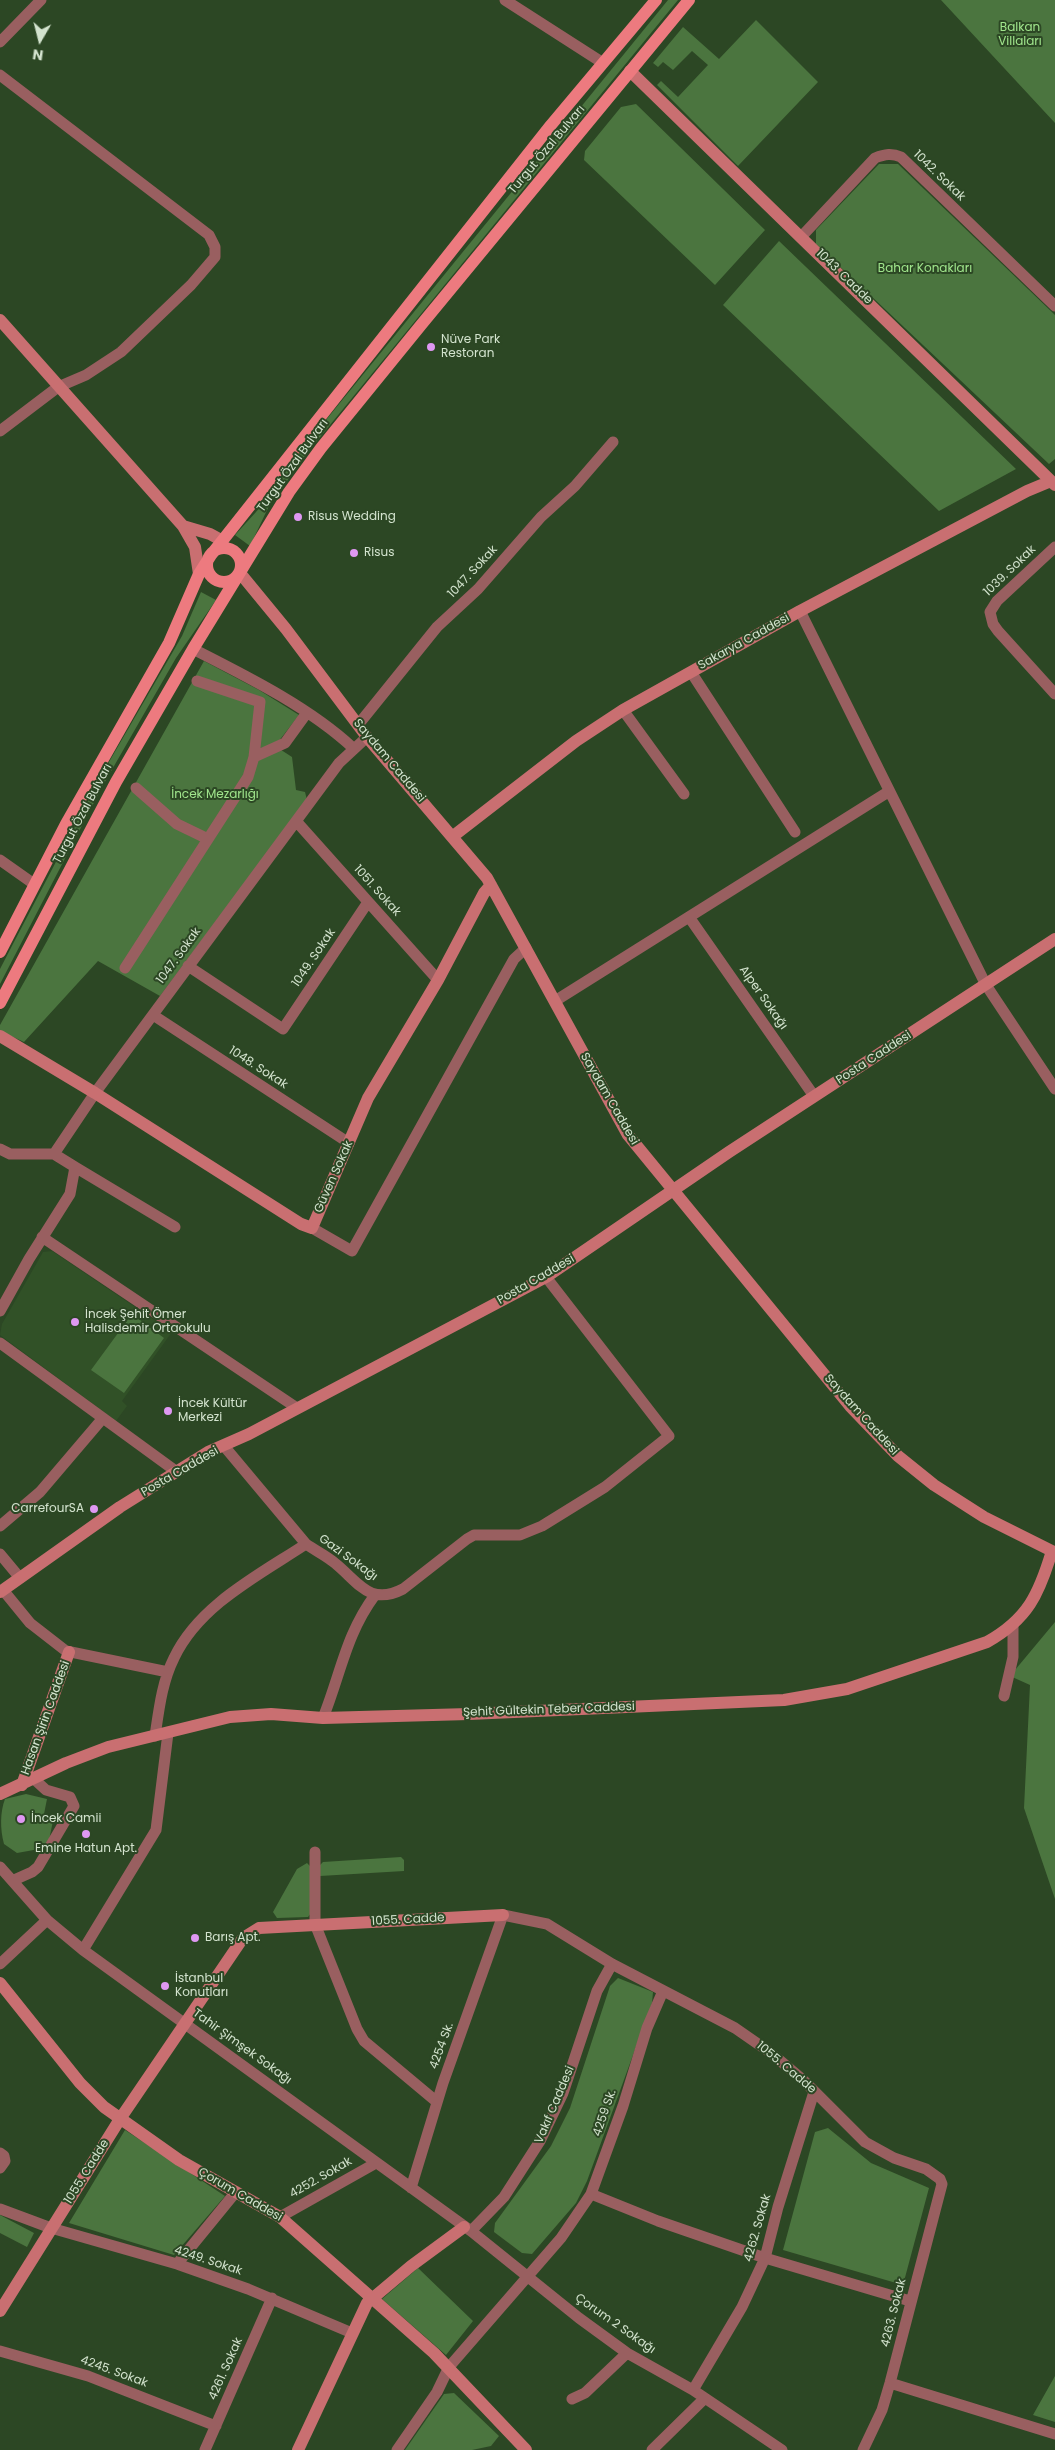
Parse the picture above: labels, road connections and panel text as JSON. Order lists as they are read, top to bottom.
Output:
{
  "streets": {
    "main road": ["Turgut Özal Bulvarı"],
    "street": [
      "1042. Sokak",
      "1043. Cadde",
      "1039. Sokak",
      "1047. Sokak",
      "Sakarya Caddesi",
      "Saydam Caddesi",
      "1051. Sokak",
      "1049. Sokak",
      "Alper Sokağı",
      "Posta Caddesi",
      "1048. Sokak",
      "Güven Sokak",
      "Gazi Sokağı",
      "Şehit Gültekin Teber Caddesi",
      "Hasan Şirin Caddesi",
      "1055. Cadde",
      "4254 Sk.",
      "Tahir Şimşek Sokağı",
      "Vakıf Caddesi",
      "4259 Sk.",
      "4252. Sokak",
      "Çorum Caddesi",
      "4262. Sokak",
      "4249. Sokak",
      "4263. Sokak",
      "Çorum 2 Sokağı",
      "4261. Sokak",
      "4245. Sokak"
    ]
  },
  "crossings": [
    ["Turgut Özal Bulvarı", "1043. Cadde"],
    ["Turgut Özal Bulvarı", "Saydam Caddesi"],
    ["1042. Sokak", "1043. Cadde"],
    ["1043. Cadde", "Sakarya Caddesi"],
    ["1047. Sokak", "Saydam Caddesi"],
    ["1047. Sokak", "1051. Sokak"],
    ["1047. Sokak", "1049. Sokak"],
    ["1047. Sokak", "1048. Sokak"],
    ["1047. Sokak", "Güven Sokak"],
    ["Sakarya Caddesi", "Saydam Caddesi"],
    ["Saydam Caddesi", "Posta Caddesi"],
    ["Saydam Caddesi", "Güven Sokak"],
    ["Saydam Caddesi", "Şehit Gültekin Teber Caddesi"],
    ["1051. Sokak", "1049. Sokak"],
    ["1051. Sokak", "Güven Sokak"],
    ["Alper Sokağı", "Posta Caddesi"],
    ["Posta Caddesi", "Gazi Sokağı"],
    ["1048. Sokak", "Güven Sokak"],
    ["Gazi Sokağı", "Şehit Gültekin Teber Caddesi"],
    ["Gazi Sokağı", "Tahir Şimşek Sokağı"],
    ["Şehit Gültekin Teber Caddesi", "Hasan Şirin Caddesi"],
    ["1055. Cadde", "4254 Sk."],
    ["1055. Cadde", "Tahir Şimşek Sokağı"],
    ["1055. Cadde", "Vakıf Caddesi"],
    ["1055. Cadde", "4259 Sk."],
    ["1055. Cadde", "Çorum Caddesi"],
    ["1055. Cadde", "4262. Sokak"],
    ["1055. Cadde", "4249. Sokak"],
    ["1055. Cadde", "4263. Sokak"],
    ["4254 Sk.", "Tahir Şimşek Sokağı"],
    ["Tahir Şimşek Sokağı", "Vakıf Caddesi"],
    ["Tahir Şimşek Sokağı", "4252. Sokak"],
    ["Tahir Şimşek Sokağı", "Çorum 2 Sokağı"],
    ["Vakıf Caddesi", "Çorum Caddesi"],
    ["Vakıf Caddesi", "4249. Sokak"],
    ["Vakıf Caddesi", "Çorum 2 Sokağı"],
    ["4259 Sk.", "Çorum Caddesi"],
    ["4259 Sk.", "Çorum 2 Sokağı"],
    ["4252. Sokak", "Çorum Caddesi"],
    ["4262. Sokak", "Çorum 2 Sokağı"],
    ["4249. Sokak", "4261. Sokak"],
    ["4261. Sokak", "4245. Sokak"]
  ],
  "parks": ["Balkan Villaları", "Bahar Konakları", "İncek Mezarlığı"],
  "places": [
    "Nüve Park Restoran",
    "Risus Wedding",
    "Risus",
    "İncek Şehit Ömer Halisdemir Ortaokulu",
    "İncek Kültür Merkezi",
    "CarrefourSA",
    "İncek Camii",
    "Emine Hatun Apt.",
    "Barış Apt.",
    "İstanbul Konutları"
  ],
  "north": "bottom"
}
